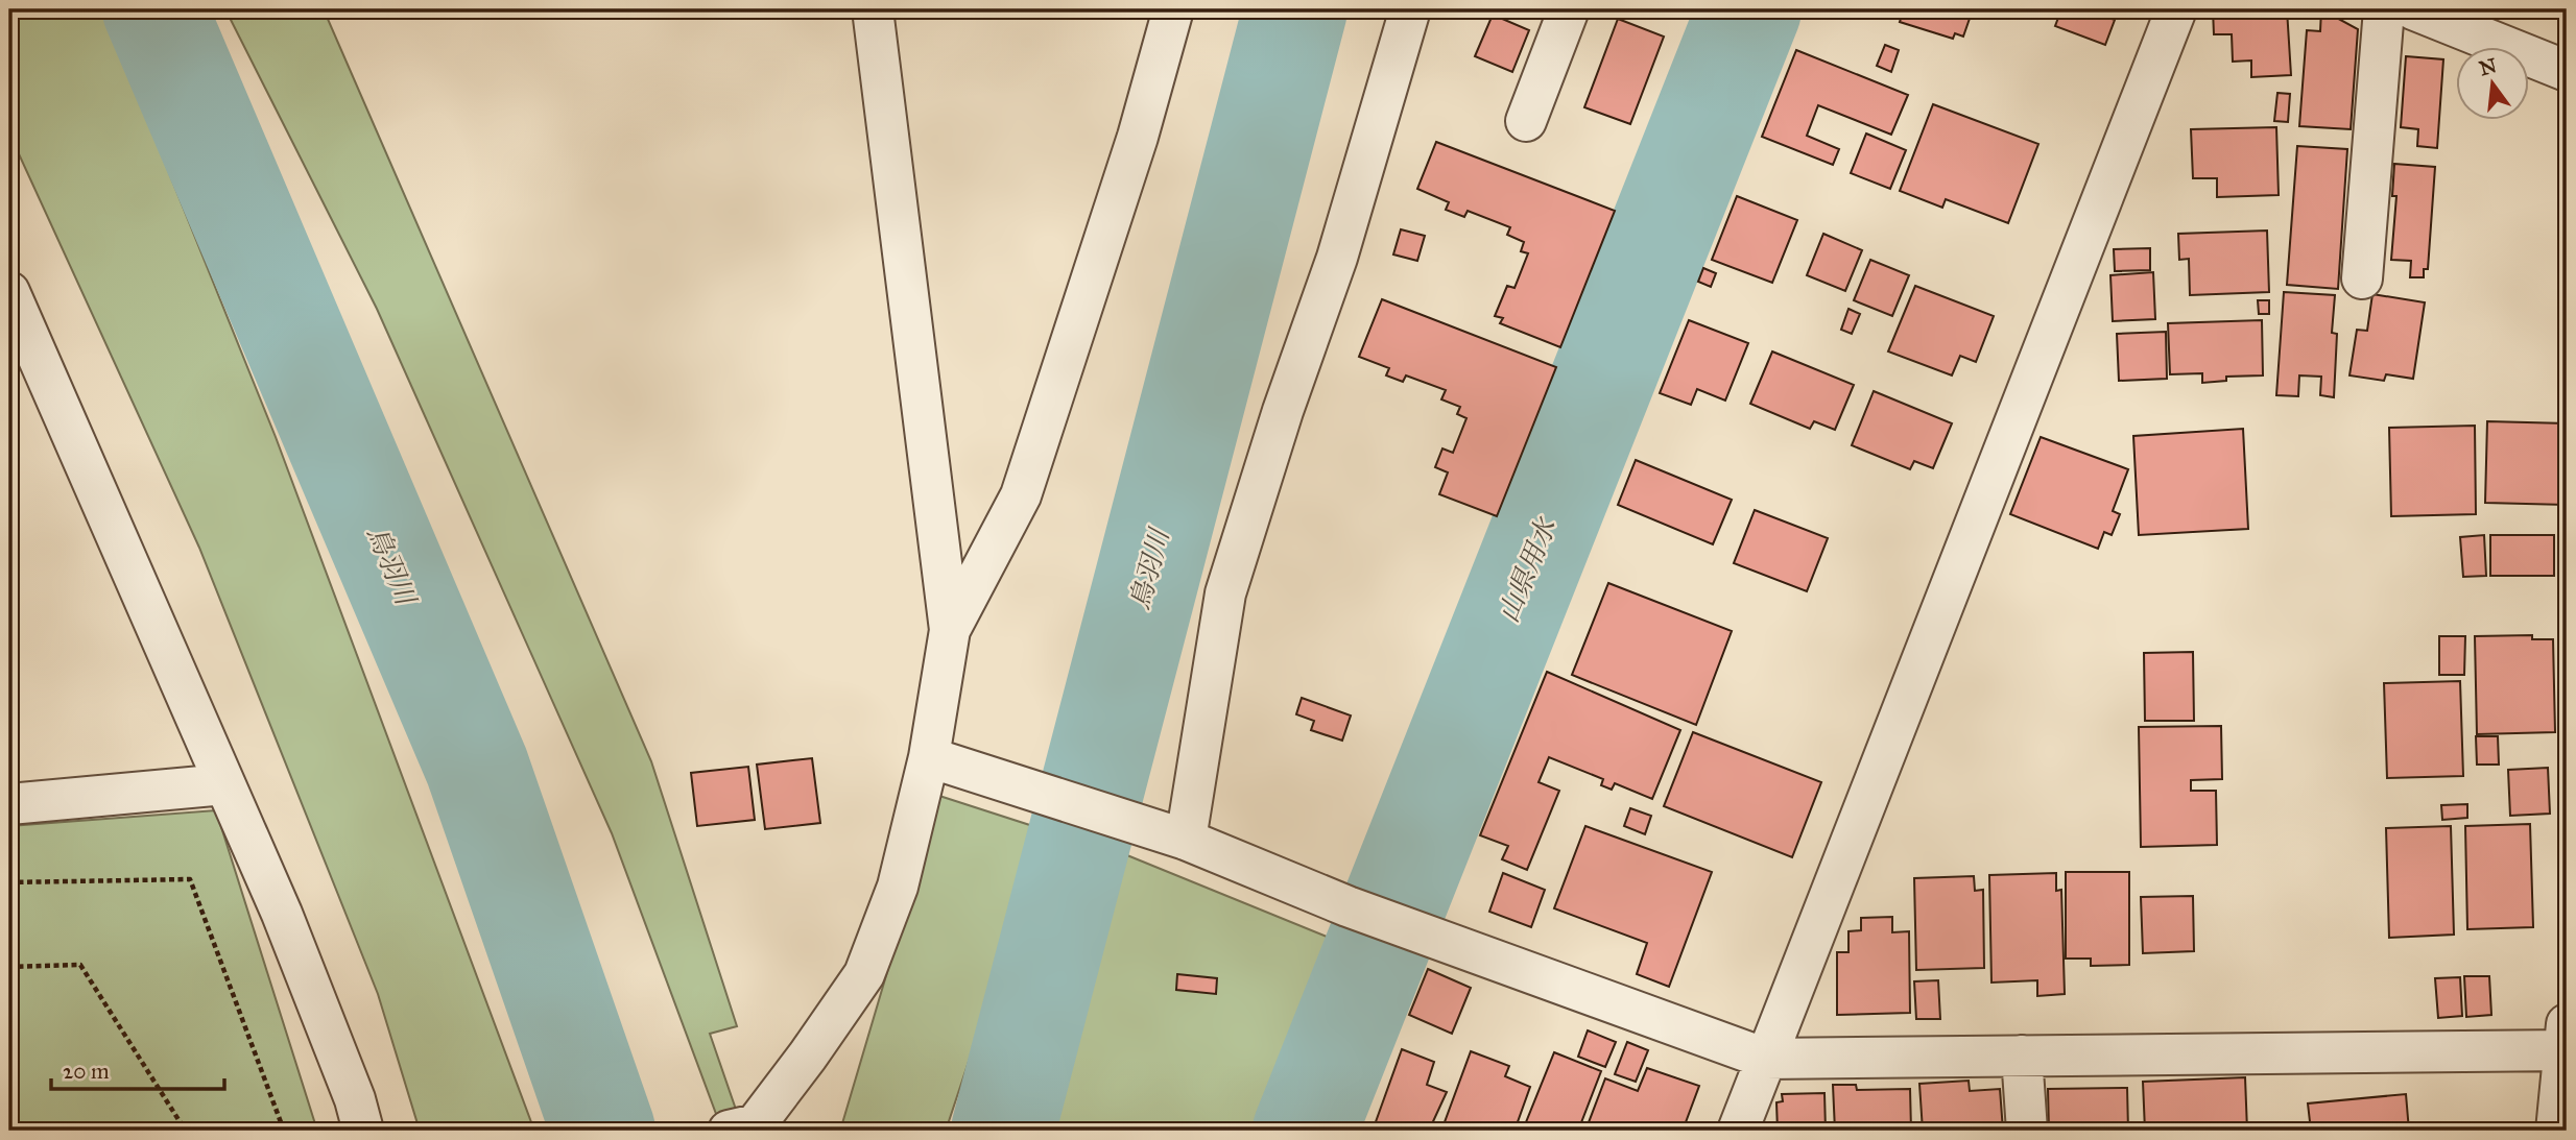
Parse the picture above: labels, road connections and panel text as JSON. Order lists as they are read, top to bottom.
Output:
{
  "water": ["鳥羽川", "山県用水"],
  "scale_bar": "20 m",
  "north": "top"
}
